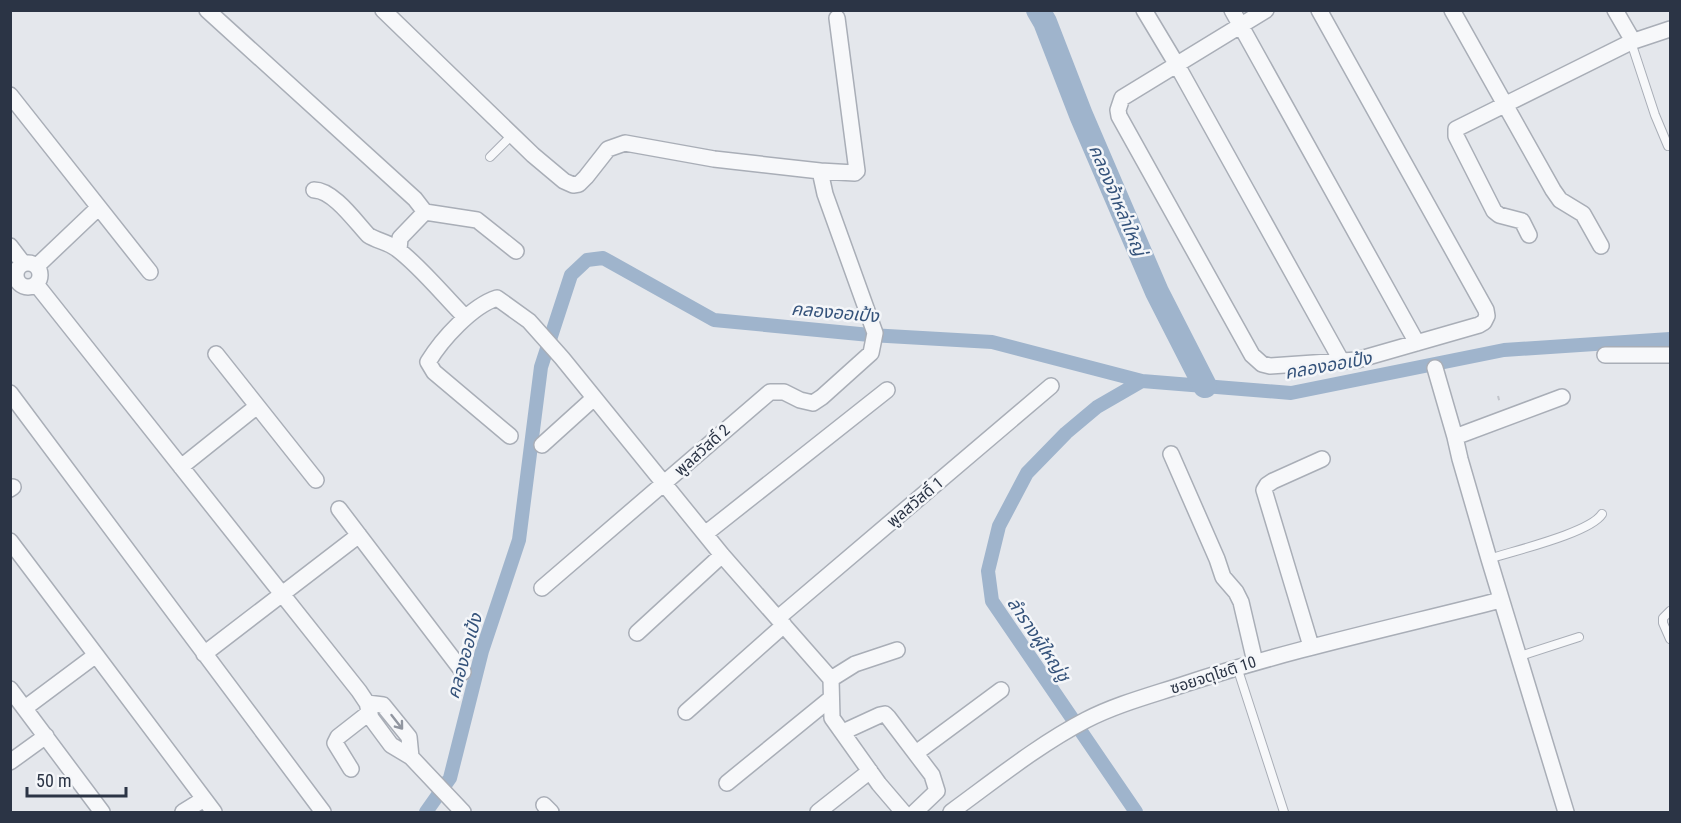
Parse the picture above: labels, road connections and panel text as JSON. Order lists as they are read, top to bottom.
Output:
{
  "streets": {
    "street": ["พูลสวัสดิ์ 2", "พูลสวัสดิ์ 1", "ซอยจตุโชติ 10"]
  },
  "water": ["คลองจ้าหล่าใหญ่", "คลองออเป้ง", "ลำรางผู้ใหญ่ชู"],
  "scale_bar": "50 m"
}
